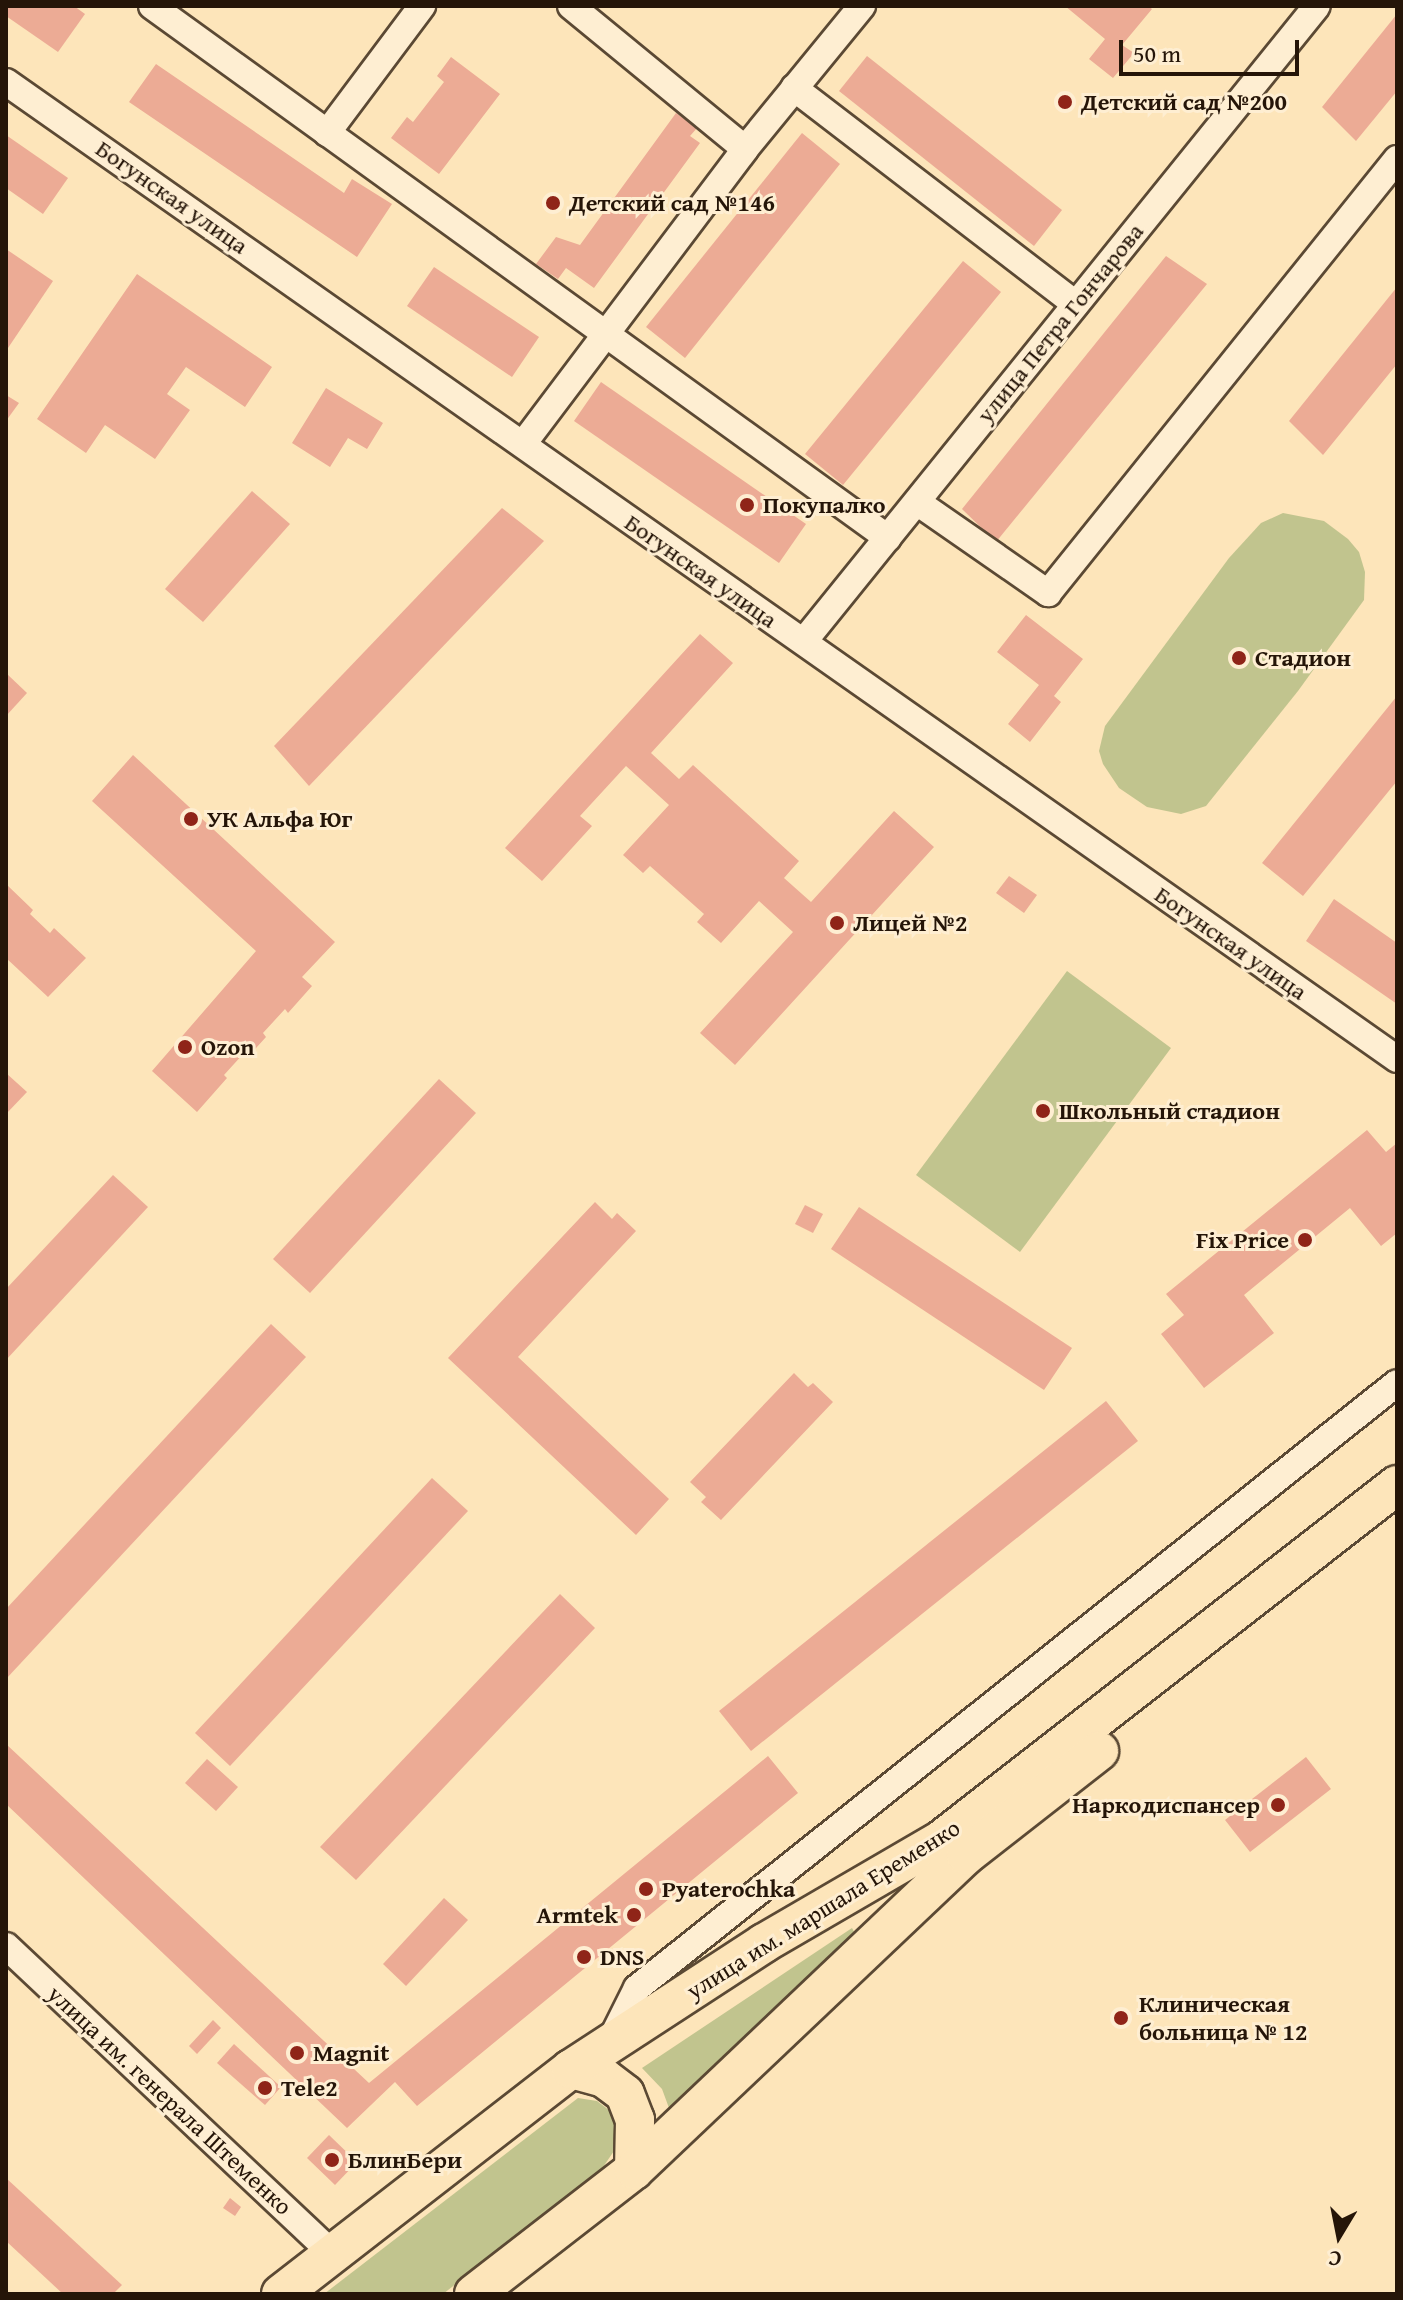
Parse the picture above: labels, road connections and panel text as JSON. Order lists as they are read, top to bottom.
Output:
{
  "streets": {
    "highway": ["улица им. маршала Еременко"],
    "street": ["Богунская улица", "улица Петра Гончарова", "улица им. генерала Штеменко"]
  },
  "crossings": [
    ["Богунская улица", "улица Петра Гончарова"],
    ["улица им. маршала Еременко", "улица им. генерала Штеменко"]
  ],
  "places": [
    "Детский сад №200",
    "Детский сад №146",
    "Покупалко",
    "Стадион",
    "УК Альфа Юг",
    "Лицей №2",
    "Ozon",
    "Школьный стадион",
    "Fix Price",
    "Наркодиспансер",
    "Pyaterochka",
    "Armtek",
    "DNS",
    "Клиническая больница № 12",
    "Magnit",
    "Tele2",
    "БлинБери"
  ],
  "scale_bar": "50 m",
  "north": "bottom"
}
